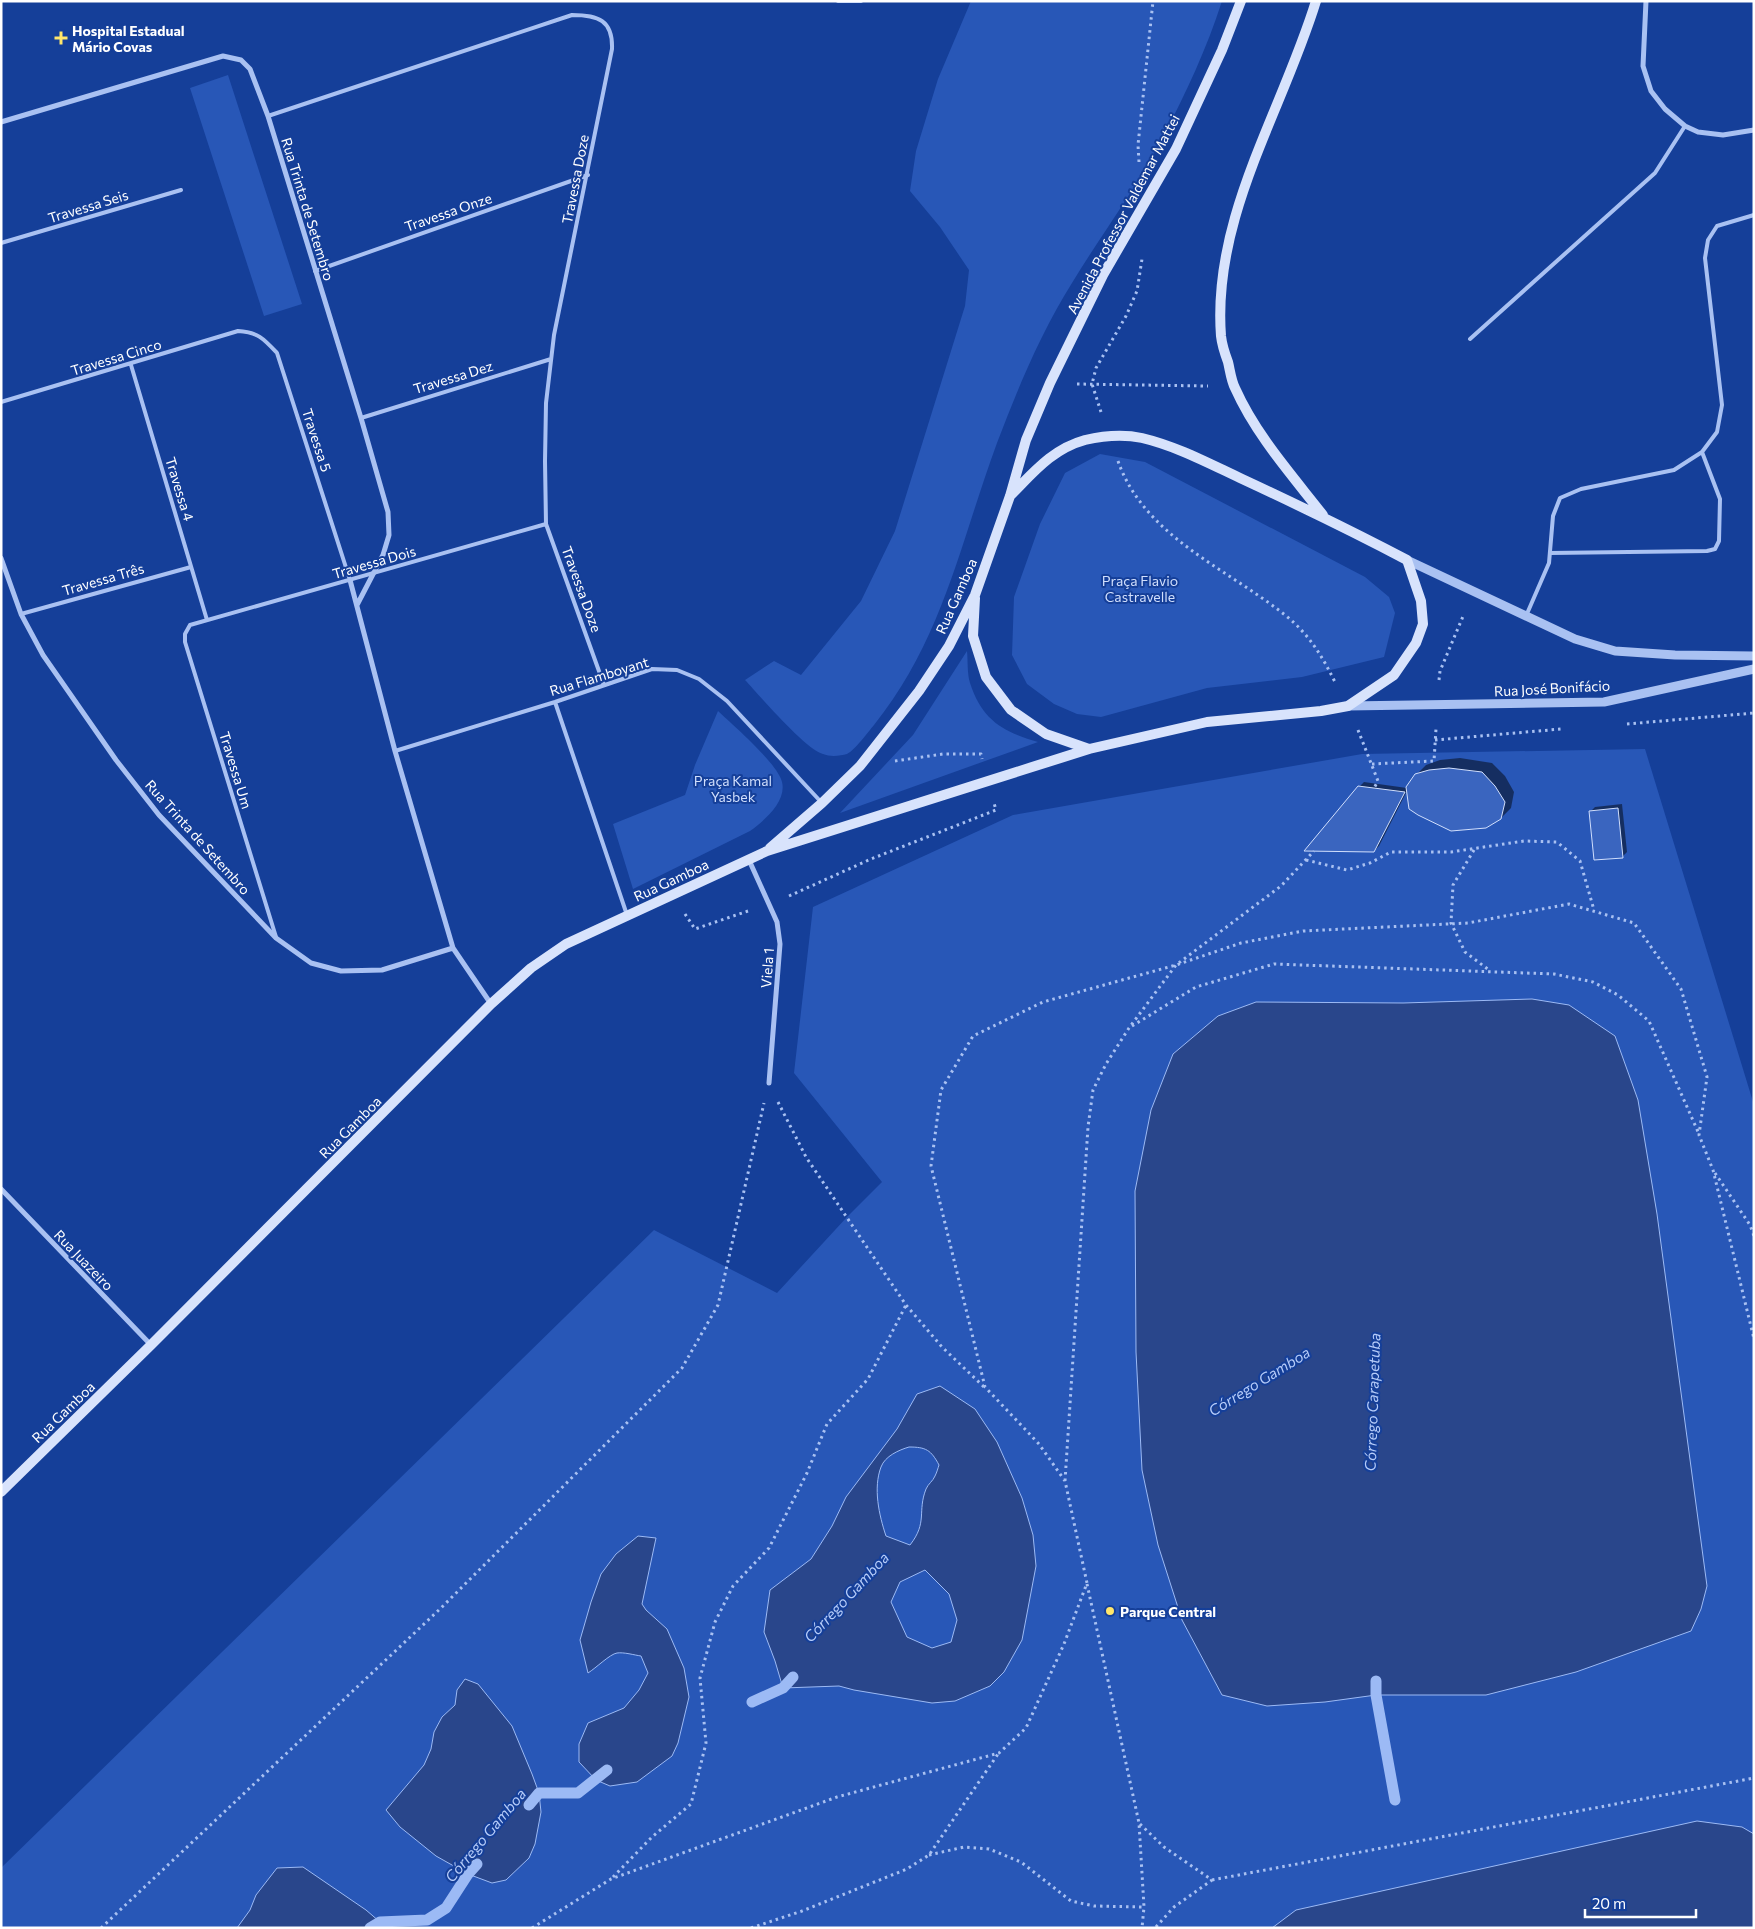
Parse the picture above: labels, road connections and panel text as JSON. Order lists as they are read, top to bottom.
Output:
{
  "streets": {
    "main road": ["Avenida Professor Valdemar Mattei", "Rua Gamboa"],
    "street": [
      "Rua Trinta de Setembro",
      "Rua José Bonifácio",
      "Viela 1",
      "Rua Juazeiro"
    ],
    "lane": [
      "Travessa Doze",
      "Travessa Seis",
      "Travessa Onze",
      "Travessa Cinco",
      "Travessa Dez",
      "Travessa 5",
      "Travessa 4",
      "Travessa Dois",
      "Travessa Três",
      "Rua Flamboyant",
      "Travessa Um"
    ]
  },
  "crossings": [
    ["Travessa Doze", "Rua Trinta de Setembro"],
    ["Travessa Doze", "Travessa Onze"],
    ["Travessa Doze", "Travessa Dez"],
    ["Travessa Doze", "Travessa Dois"],
    ["Travessa Doze", "Rua Flamboyant"],
    ["Rua Trinta de Setembro", "Travessa Onze"],
    ["Rua Trinta de Setembro", "Travessa Dez"],
    ["Rua Trinta de Setembro", "Travessa Dois"],
    ["Rua Trinta de Setembro", "Travessa Três"],
    ["Rua Trinta de Setembro", "Travessa Um"],
    ["Avenida Professor Valdemar Mattei", "Rua Gamboa"],
    ["Travessa Cinco", "Travessa 5"],
    ["Travessa Cinco", "Travessa 4"],
    ["Travessa 5", "Travessa Dois"],
    ["Travessa 4", "Travessa Dois"],
    ["Travessa 4", "Travessa Três"],
    ["Travessa 4", "Travessa Um"],
    ["Travessa Dois", "Travessa Um"],
    ["Rua Gamboa", "Rua Flamboyant"],
    ["Rua Gamboa", "Rua José Bonifácio"],
    ["Rua Gamboa", "Viela 1"],
    ["Rua Gamboa", "Rua Juazeiro"]
  ],
  "water": ["Córrego Gamboa", "Córrego Carapetuba"],
  "parks": ["Praça Flavio Castravelle", "Praça Kamal Yasbek"],
  "places": {
    "health": ["Hospital Estadual Mário Covas"],
    "other": ["Parque Central"]
  },
  "scale_bar": "20 m"
}
